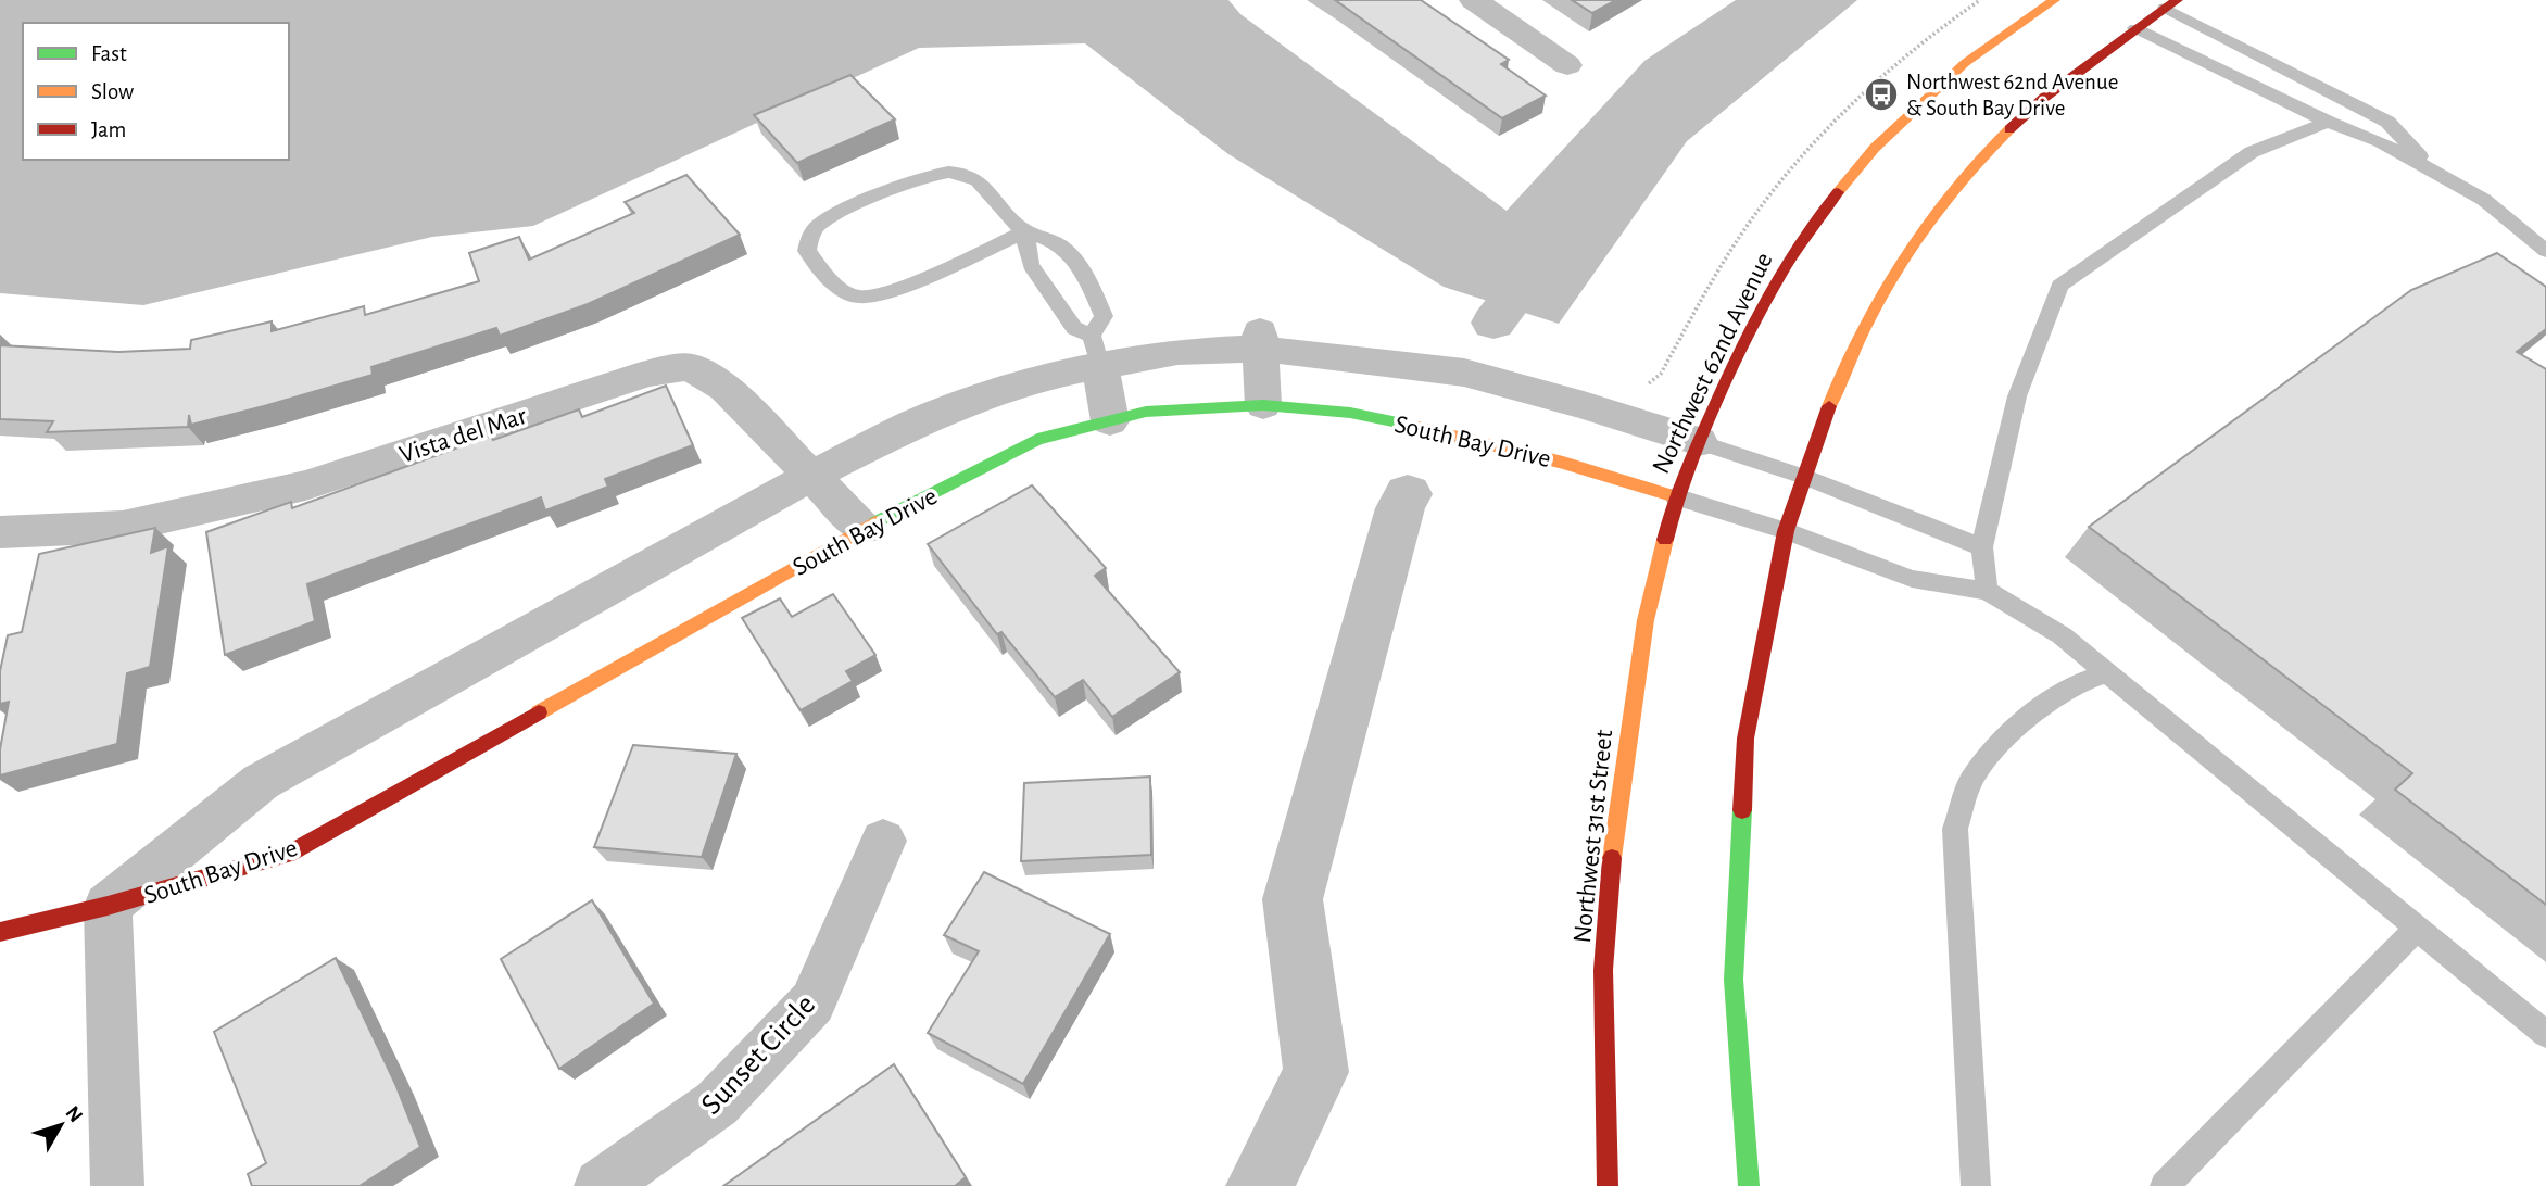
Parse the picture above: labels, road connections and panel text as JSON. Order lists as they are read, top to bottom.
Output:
{
  "streets": {
    "street": [
      "Northwest 62nd Avenue",
      "Vista del Mar",
      "South Bay Drive",
      "Northwest 31st Street",
      "Sunset Circle"
    ]
  },
  "crossings": [
    ["Northwest 62nd Avenue", "South Bay Drive"],
    ["Northwest 62nd Avenue", "Northwest 31st Street"],
    ["Vista del Mar", "South Bay Drive"],
    ["South Bay Drive", "Northwest 31st Street"]
  ],
  "places": {
    "bus stop": ["Northwest 62nd Avenue & South Bay Drive"]
  },
  "legend": ["Fast", "Slow", "Jam"],
  "north": "top right"
}
